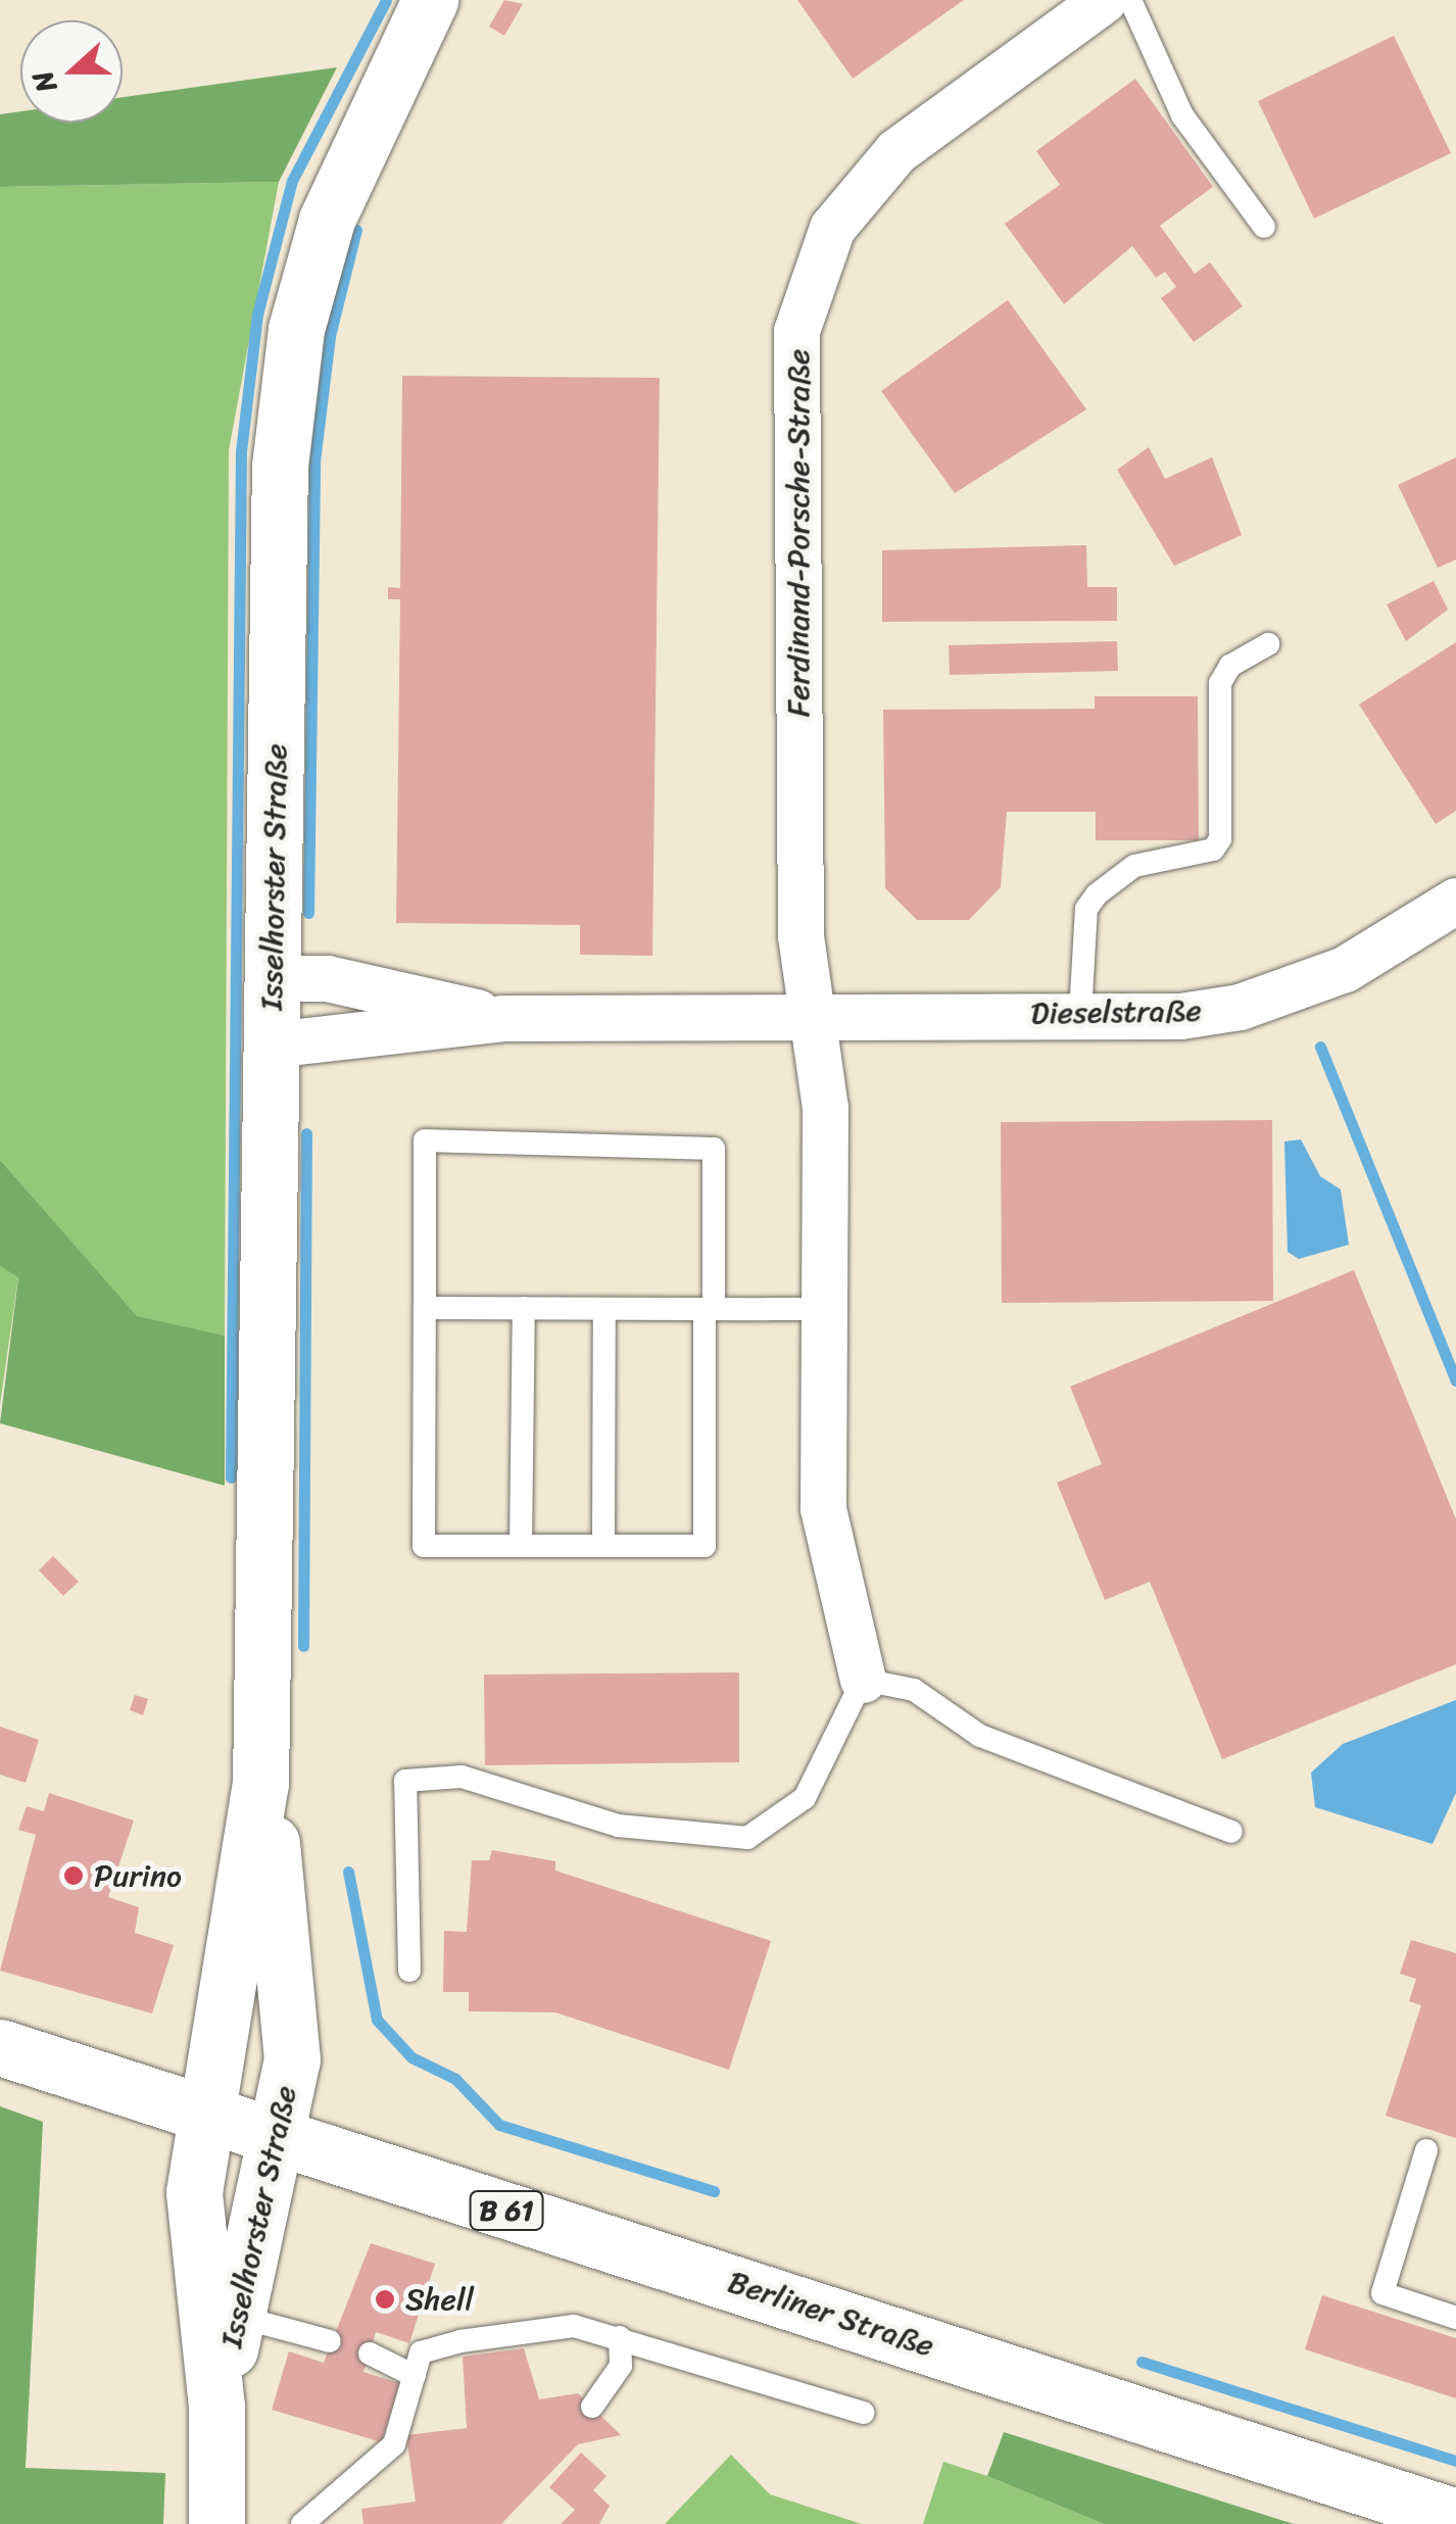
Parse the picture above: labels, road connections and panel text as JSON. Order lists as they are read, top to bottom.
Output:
{
  "streets": {
    "street": [
      "Ferdinand-Porsche-Straße",
      "Isselhorster Straße",
      "Dieselstraße",
      "B 61",
      "Berliner Straße"
    ]
  },
  "crossings": [
    ["Ferdinand-Porsche-Straße", "Dieselstraße"],
    ["Isselhorster Straße", "Dieselstraße"],
    ["Isselhorster Straße", "B 61"],
    ["Isselhorster Straße", "Berliner Straße"],
    ["B 61", "Berliner Straße"]
  ],
  "places": ["Purino", "Shell"],
  "north": "left"
}
